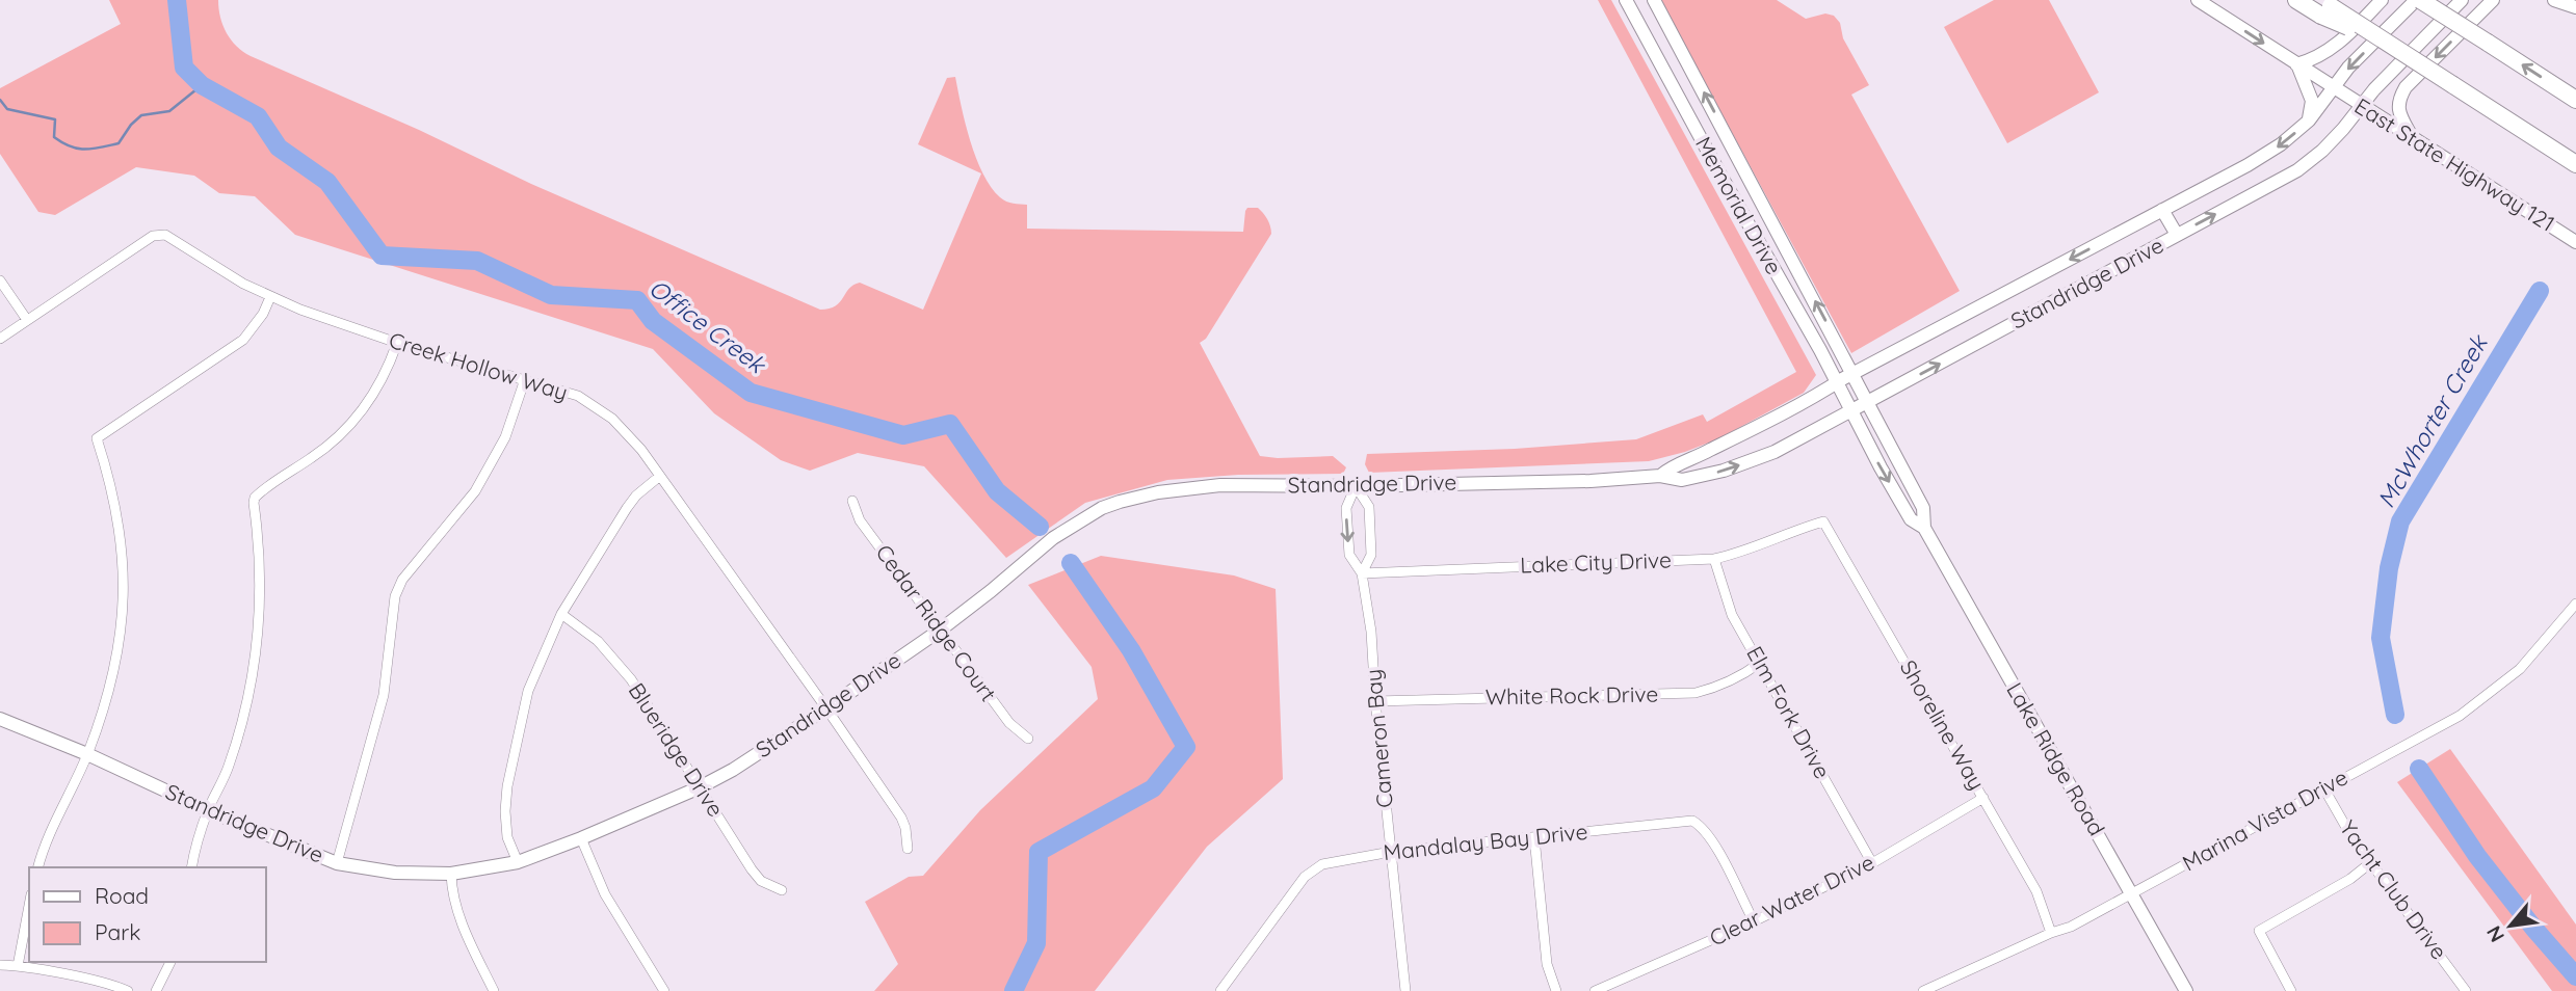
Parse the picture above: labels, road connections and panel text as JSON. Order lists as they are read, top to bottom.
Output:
{
  "streets": {
    "street": [
      "East State Highway 121",
      "Memorial Drive",
      "Standridge Drive",
      "Creek Hollow Way",
      "Lake City Drive",
      "Cedar Ridge Court",
      "White Rock Drive",
      "Elm Fork Drive",
      "Shoreline Way",
      "Cameron Bay",
      "Blueridge Drive",
      "Lake Ridge Road",
      "Marina Vista Drive",
      "Mandalay Bay Drive",
      "Yacht Club Drive",
      "Clear Water Drive"
    ]
  },
  "crossings": [
    ["East State Highway 121", "Standridge Drive"],
    ["Memorial Drive", "Standridge Drive"],
    ["Memorial Drive", "Lake Ridge Road"],
    ["Standridge Drive", "Creek Hollow Way"],
    ["Standridge Drive", "Cedar Ridge Court"],
    ["Standridge Drive", "Cameron Bay"],
    ["Standridge Drive", "Blueridge Drive"],
    ["Standridge Drive", "Lake Ridge Road"],
    ["Lake City Drive", "Elm Fork Drive"],
    ["Lake City Drive", "Shoreline Way"],
    ["Lake City Drive", "Cameron Bay"],
    ["White Rock Drive", "Elm Fork Drive"],
    ["White Rock Drive", "Cameron Bay"],
    ["Elm Fork Drive", "Clear Water Drive"],
    ["Shoreline Way", "Marina Vista Drive"],
    ["Shoreline Way", "Clear Water Drive"],
    ["Cameron Bay", "Mandalay Bay Drive"],
    ["Lake Ridge Road", "Marina Vista Drive"],
    ["Marina Vista Drive", "Yacht Club Drive"],
    ["Mandalay Bay Drive", "Clear Water Drive"]
  ],
  "water": ["Office Creek", "McWhorter Creek"],
  "legend": ["Road", "Park"],
  "north": "bottom left"
}
